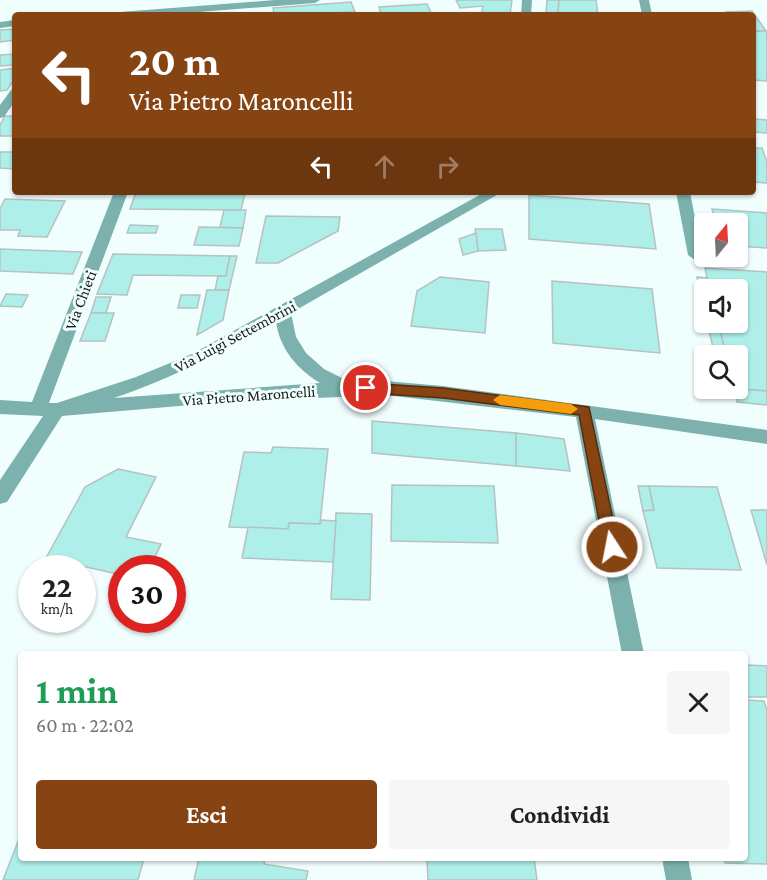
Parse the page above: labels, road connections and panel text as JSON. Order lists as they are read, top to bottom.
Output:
{
  "streets": {
    "street": ["Via Chieti", "Via Luigi Settembrini", "Via Pietro Maroncelli"]
  },
  "crossings": [
    ["Via Luigi Settembrini", "Via Pietro Maroncelli"]
  ],
  "north": "top",
  "page": {
    "turn": ["20 m", "Via Pietro Maroncelli"],
    "speed": "22 km/h",
    "limit": "30",
    "heading": ["1 min", "60 m · 22:02"],
    "buttons": ["Esci", "Condividi"]
  }
}
